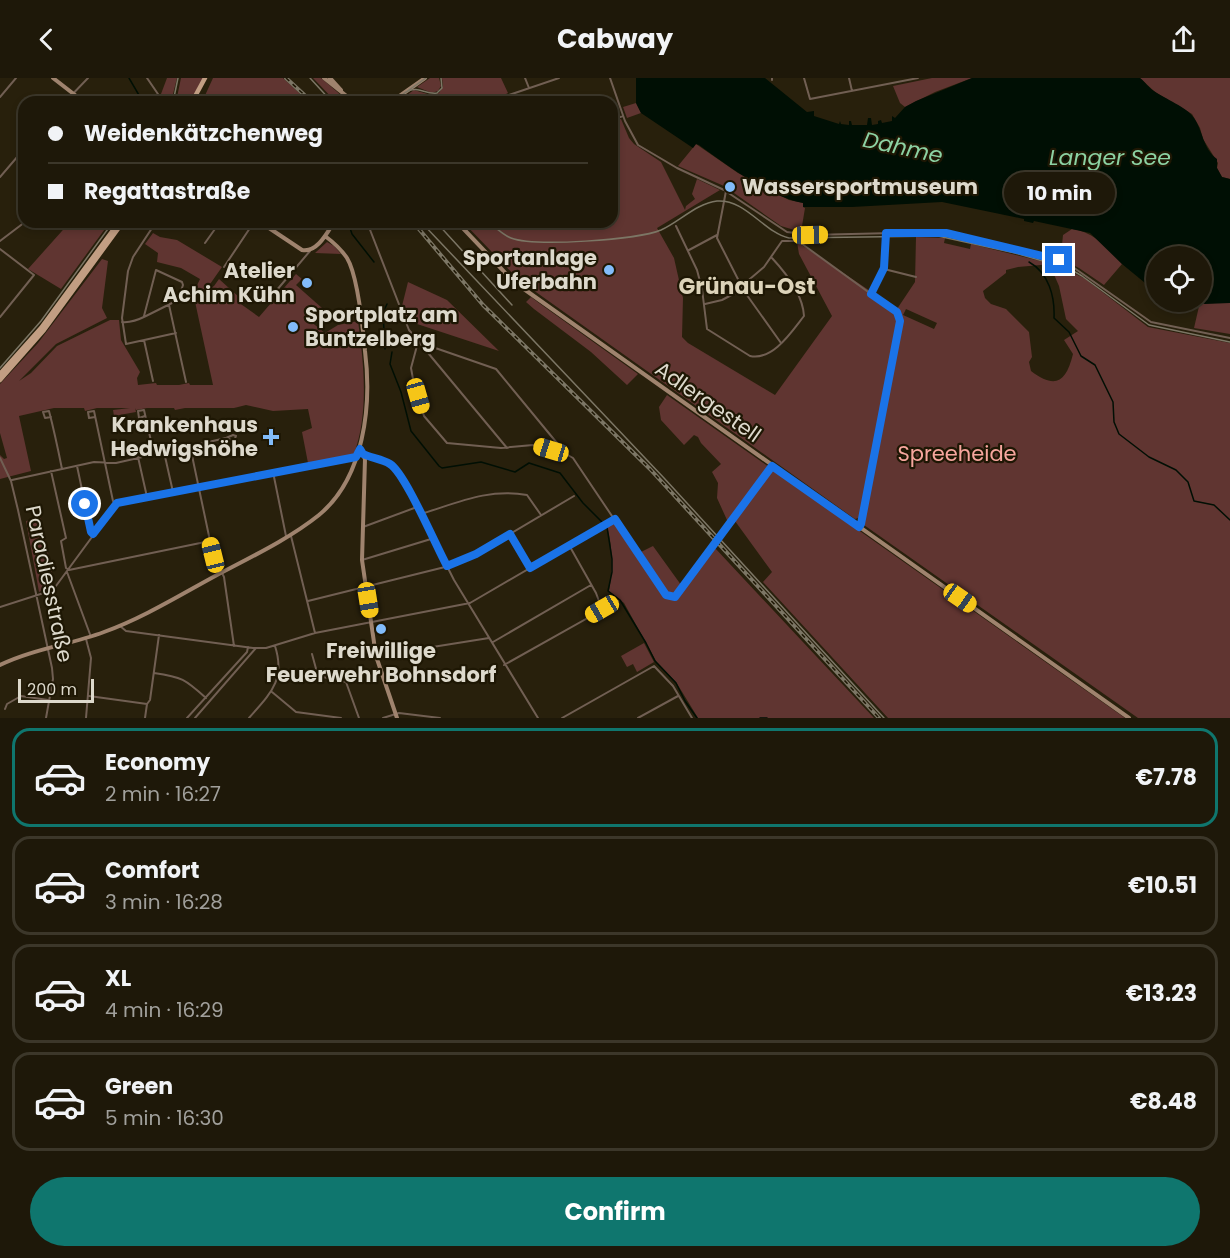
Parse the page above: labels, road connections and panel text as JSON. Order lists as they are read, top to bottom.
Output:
{
  "streets": {
    "street": ["Adlergestell", "Paradiesstraße"]
  },
  "districts": ["Grünau-Ost"],
  "water": ["Dahme", "Langer See"],
  "parks": ["Spreeheide"],
  "places": {
    "other": [
      "Wassersportmuseum",
      "Sportanlage Uferbahn",
      "Atelier Achim Kühn",
      "Sportplatz am Buntzelberg",
      "Freiwillige Feuerwehr Bohnsdorf"
    ],
    "health": ["Krankenhaus Hedwigshöhe"]
  },
  "scale_bar": "200 m",
  "page": {
    "header": "Cabway",
    "banner": ["Weidenkätzchenweg", "Regattastraße"],
    "bubble": "10 min",
    "scale": "200 m",
    "list": [
      {
        "name": "Economy",
        "note": "2 min · 16:27",
        "value": "€7.78"
      },
      {
        "name": "Comfort",
        "note": "3 min · 16:28",
        "value": "€10.51"
      },
      {
        "name": "XL",
        "note": "4 min · 16:29",
        "value": "€13.23"
      },
      {
        "name": "Green",
        "note": "5 min · 16:30",
        "value": "€8.48"
      }
    ],
    "buttons": "Confirm"
  }
}
